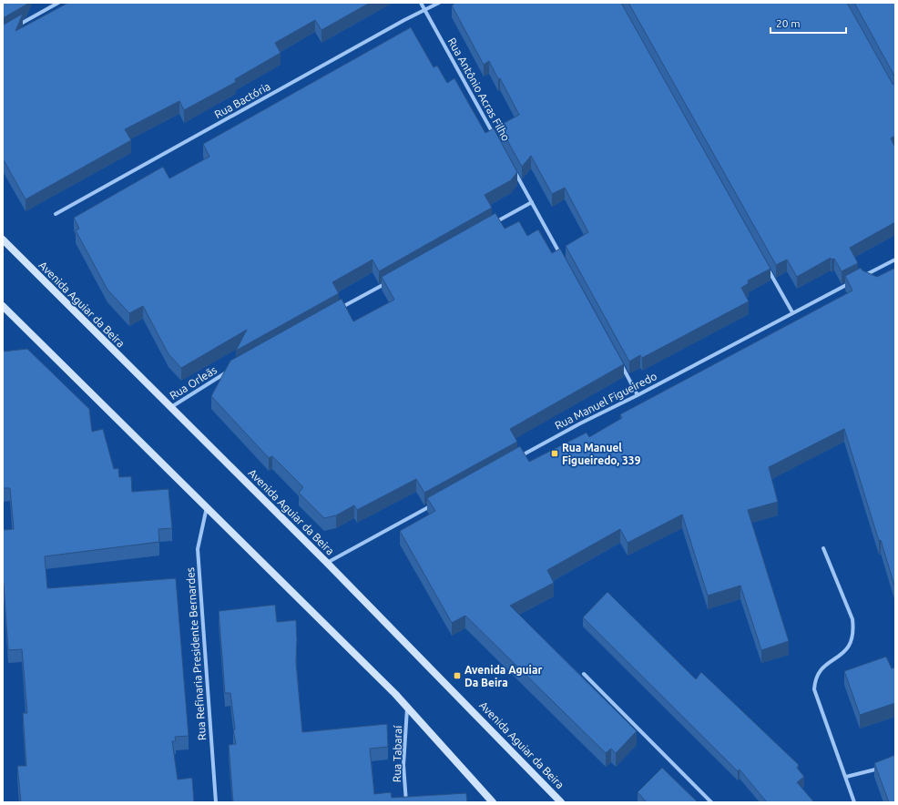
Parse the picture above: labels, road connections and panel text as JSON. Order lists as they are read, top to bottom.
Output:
{
  "streets": {
    "main road": ["Avenida Aguiar da Beira"],
    "street": [
      "Rua Antônio Acras Filho",
      "Rua Bactória",
      "Rua Orleãs",
      "Rua Manuel Figueiredo",
      "Rua Refinaria Presidente Bernardes",
      "Rua Tabaraí"
    ]
  },
  "crossings": [
    ["Rua Antônio Acras Filho", "Rua Bactória"],
    ["Avenida Aguiar da Beira", "Rua Orleãs"]
  ],
  "places": {
    "transit": ["Rua Manuel Figueiredo, 339", "Avenida Aguiar Da Beira"]
  },
  "scale_bar": "20 m"
}
